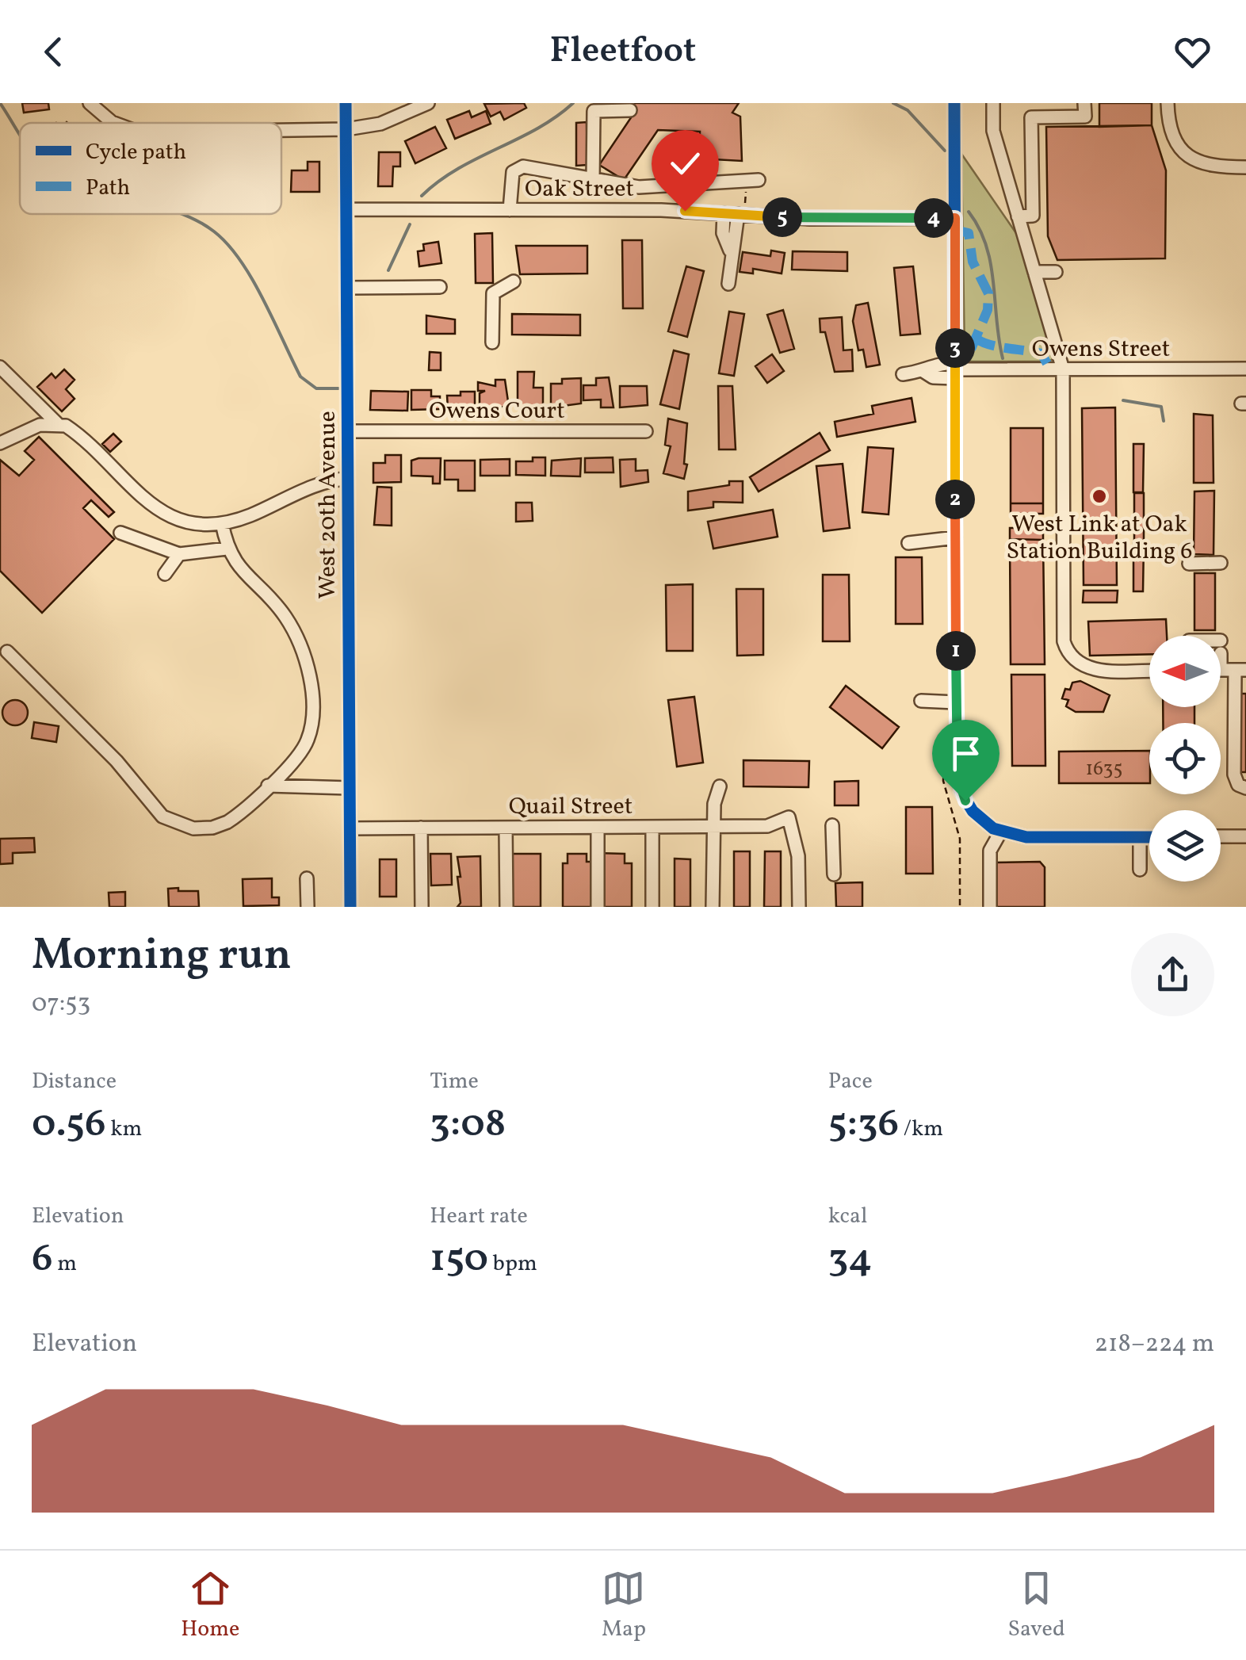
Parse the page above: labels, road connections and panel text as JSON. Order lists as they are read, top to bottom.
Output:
{
  "streets": {
    "street": [
      "Oak Street",
      "Owens Street",
      "Owens Court",
      "West 20th Avenue",
      "Quail Street"
    ]
  },
  "crossings": [
    ["Oak Street", "West 20th Avenue"],
    ["Owens Court", "West 20th Avenue"],
    ["West 20th Avenue", "Quail Street"]
  ],
  "places": ["West Link at Oak Station Building 6"],
  "house_numbers": ["1635"],
  "legend": ["Cycle path", "Path"],
  "north": "left",
  "page": {
    "header": "Fleetfoot",
    "pins": [
      "5",
      "4",
      "3",
      "2",
      "1"
    ],
    "heading": ["Morning run", "07:53"],
    "stats": [
      ["Distance", "0.56 km"],
      ["Time", "3:08"],
      ["Pace", "5:36 /km"],
      ["Elevation", "6 m"],
      ["Heart rate", "150 bpm"],
      ["kcal", "34"]
    ],
    "chart": ["Elevation", "218–224 m"],
    "tabs": ["Home", "Map", "Saved"]
  }
}
